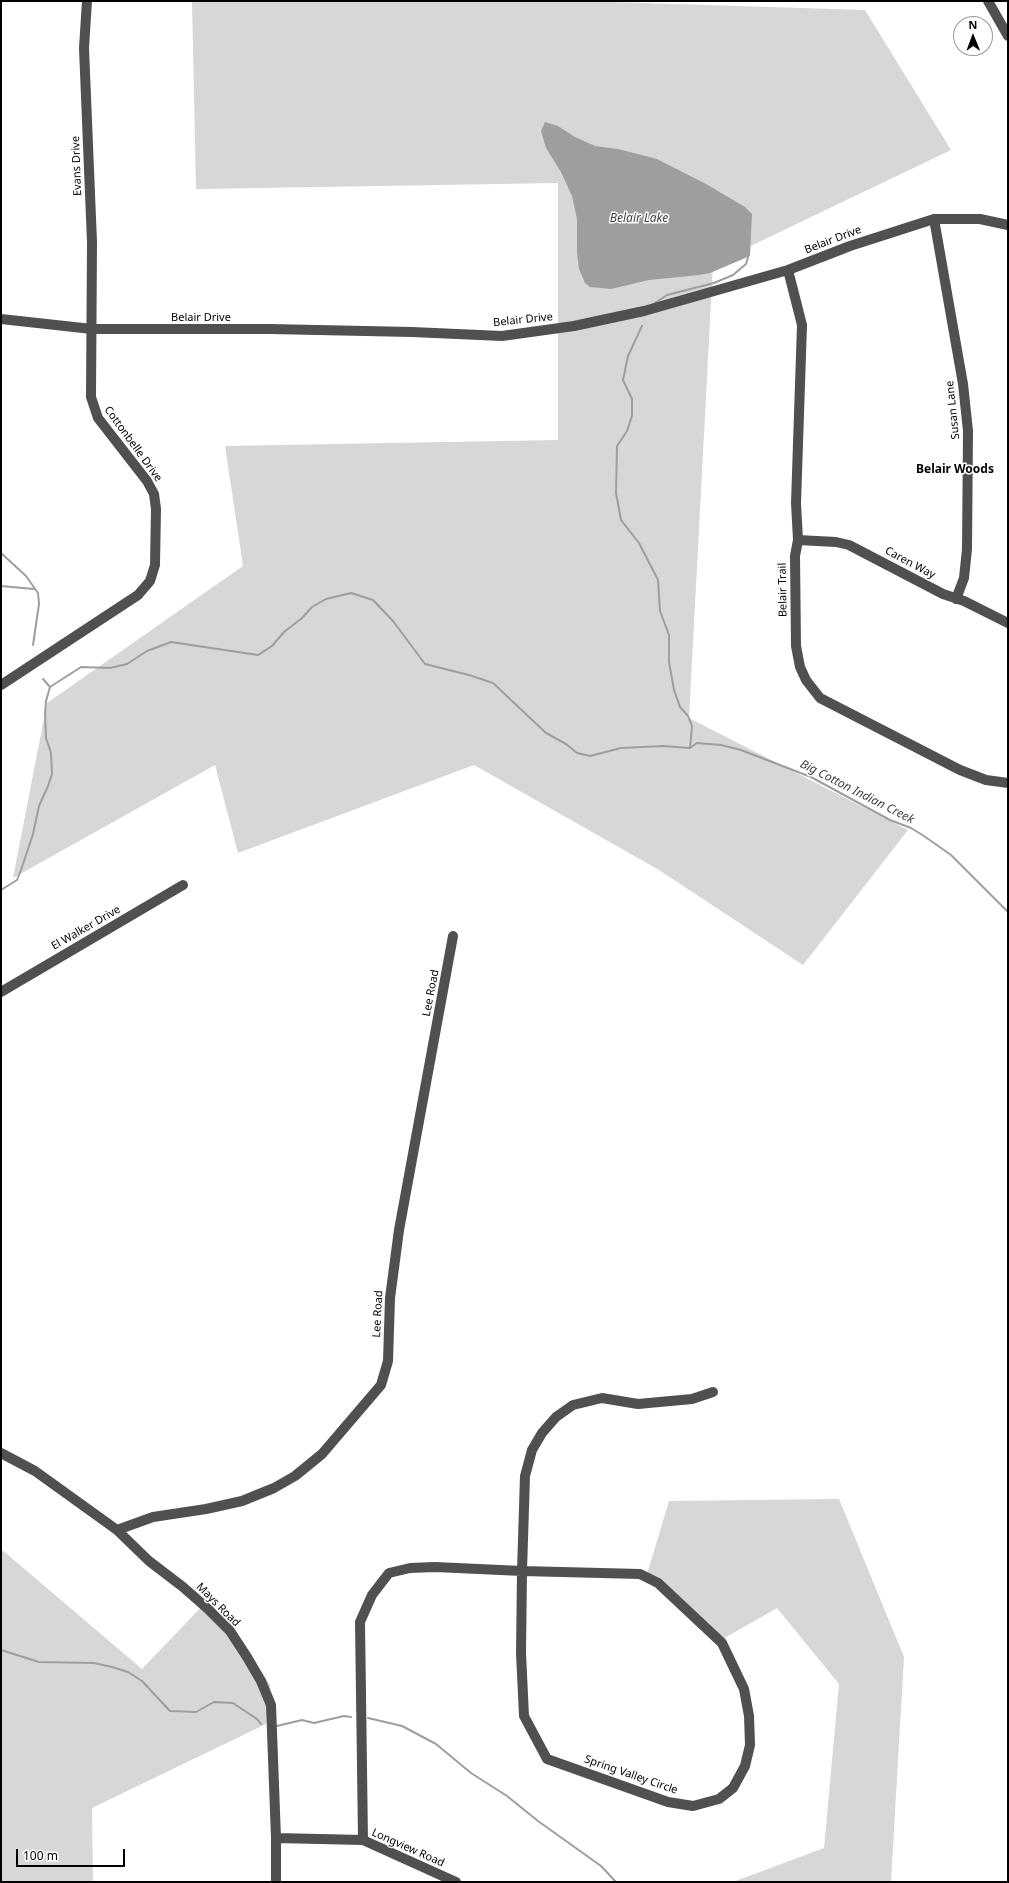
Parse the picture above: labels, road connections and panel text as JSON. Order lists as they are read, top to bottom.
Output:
{
  "streets": {
    "street": [
      "Evans Drive",
      "Belair Drive",
      "Susan Lane",
      "Cottonbelle Drive",
      "Caren Way",
      "Belair Trail",
      "El Walker Drive",
      "Lee Road",
      "Mays Road",
      "Spring Valley Circle",
      "Longview Road"
    ]
  },
  "crossings": [
    ["Evans Drive", "Belair Drive"],
    ["Evans Drive", "Cottonbelle Drive"],
    ["Belair Drive", "Susan Lane"],
    ["Belair Drive", "Cottonbelle Drive"],
    ["Belair Drive", "Belair Trail"],
    ["Susan Lane", "Caren Way"],
    ["Caren Way", "Belair Trail"],
    ["Lee Road", "Mays Road"],
    ["Mays Road", "Longview Road"],
    ["Spring Valley Circle", "Longview Road"]
  ],
  "districts": ["Belair Woods"],
  "water": ["Belair Lake", "Big Cotton Indian Creek"],
  "scale_bar": "100 m",
  "north": "top"
}
